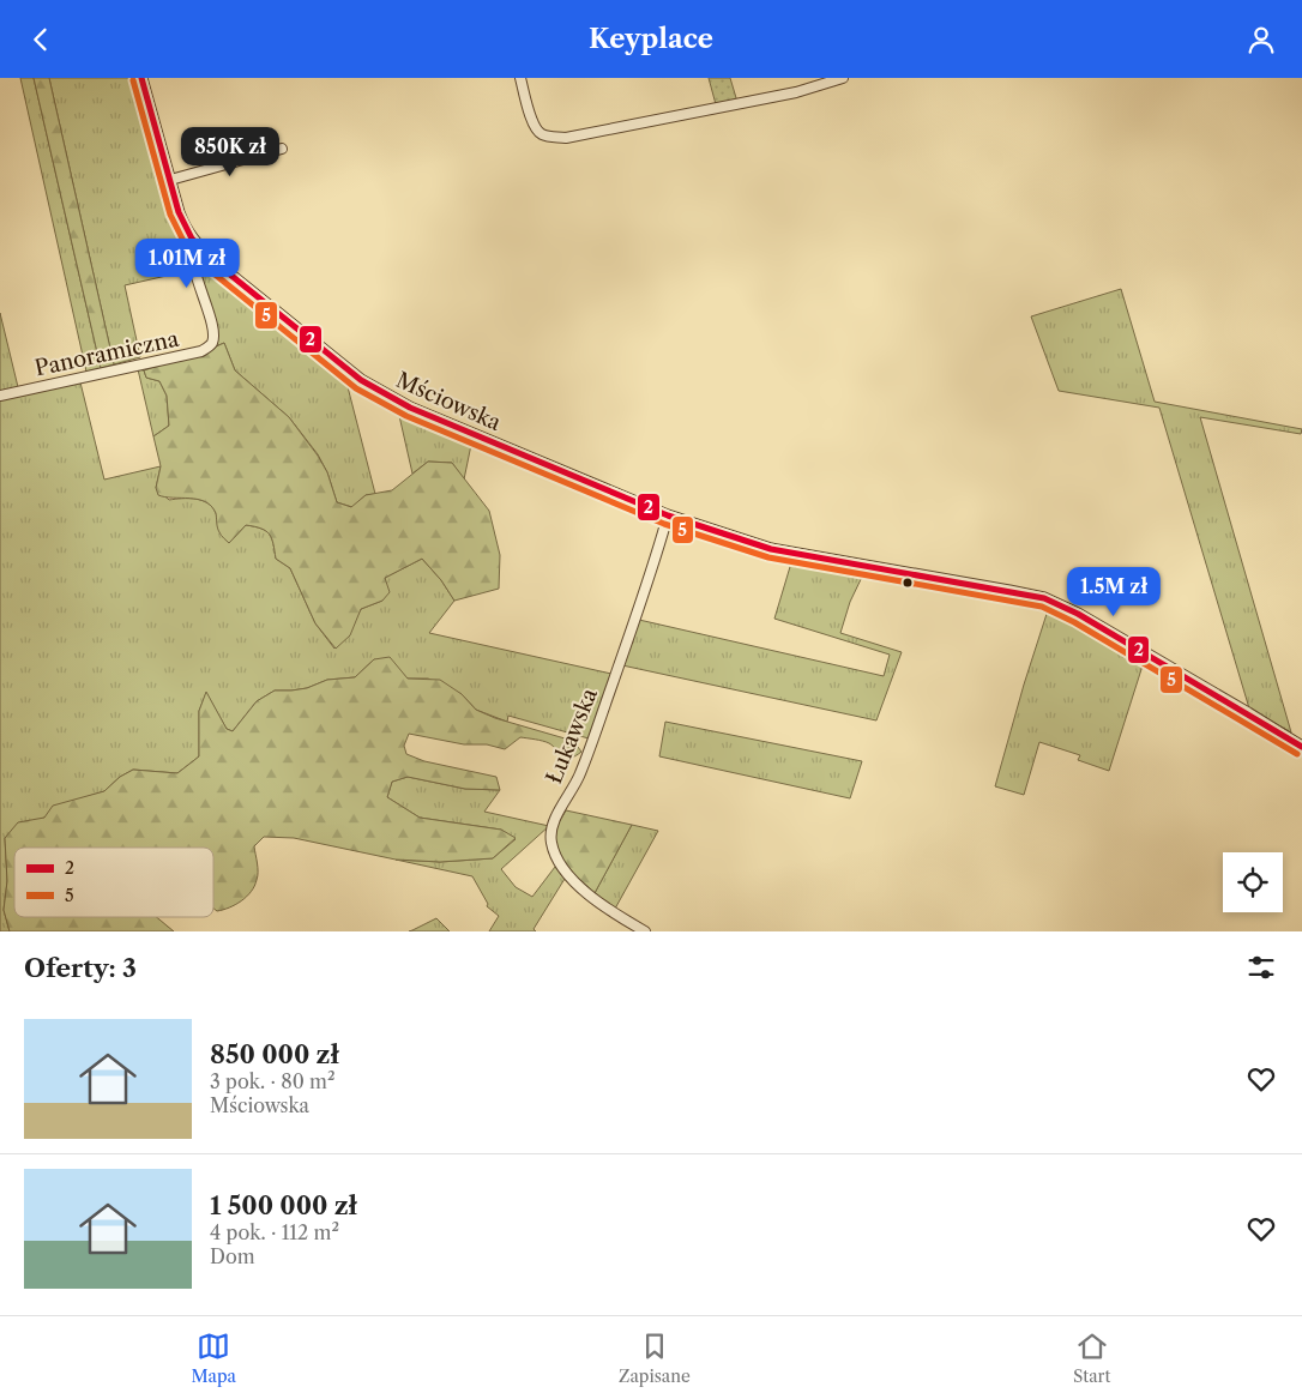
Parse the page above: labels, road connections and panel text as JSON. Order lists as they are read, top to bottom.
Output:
{
  "streets": {
    "street": ["Panoramiczna", "Mściowska", "Łukawska"]
  },
  "crossings": [
    ["Panoramiczna", "Mściowska"],
    ["Mściowska", "Łukawska"]
  ],
  "lines": ["transit line 2", "transit line 5"],
  "legend": ["2", "5"],
  "page": {
    "header": "Keyplace",
    "price": ["850K zł", "1.01M zł", "1.5M zł"],
    "heading": "Oferty: 3",
    "list": [
      {
        "name": "850 000 zł",
        "note": "3 pok. · 80 m² · Mściowska"
      },
      {
        "name": "1 500 000 zł",
        "note": "4 pok. · 112 m² · Dom"
      }
    ],
    "tabs": ["Mapa", "Zapisane", "Start"]
  }
}
